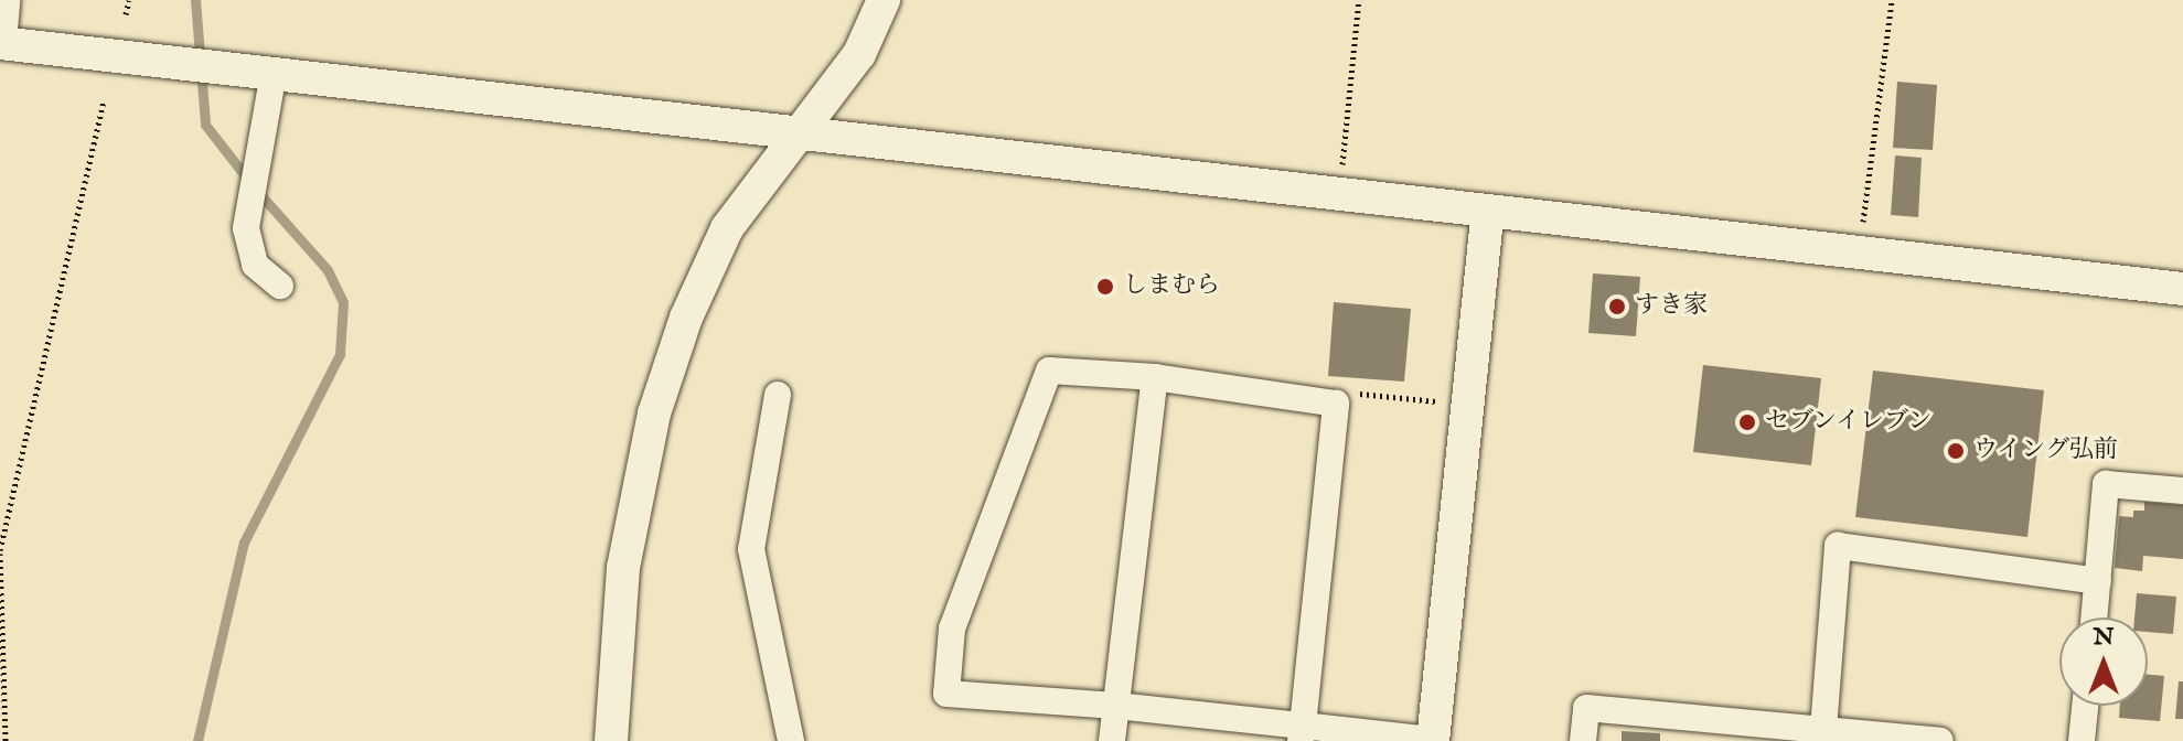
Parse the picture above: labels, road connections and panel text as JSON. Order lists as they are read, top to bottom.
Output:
{
  "places": [
    "しまむら",
    "すき家",
    "セブンイレブン",
    "ウイング弘前"
  ],
  "north": "top"
}
